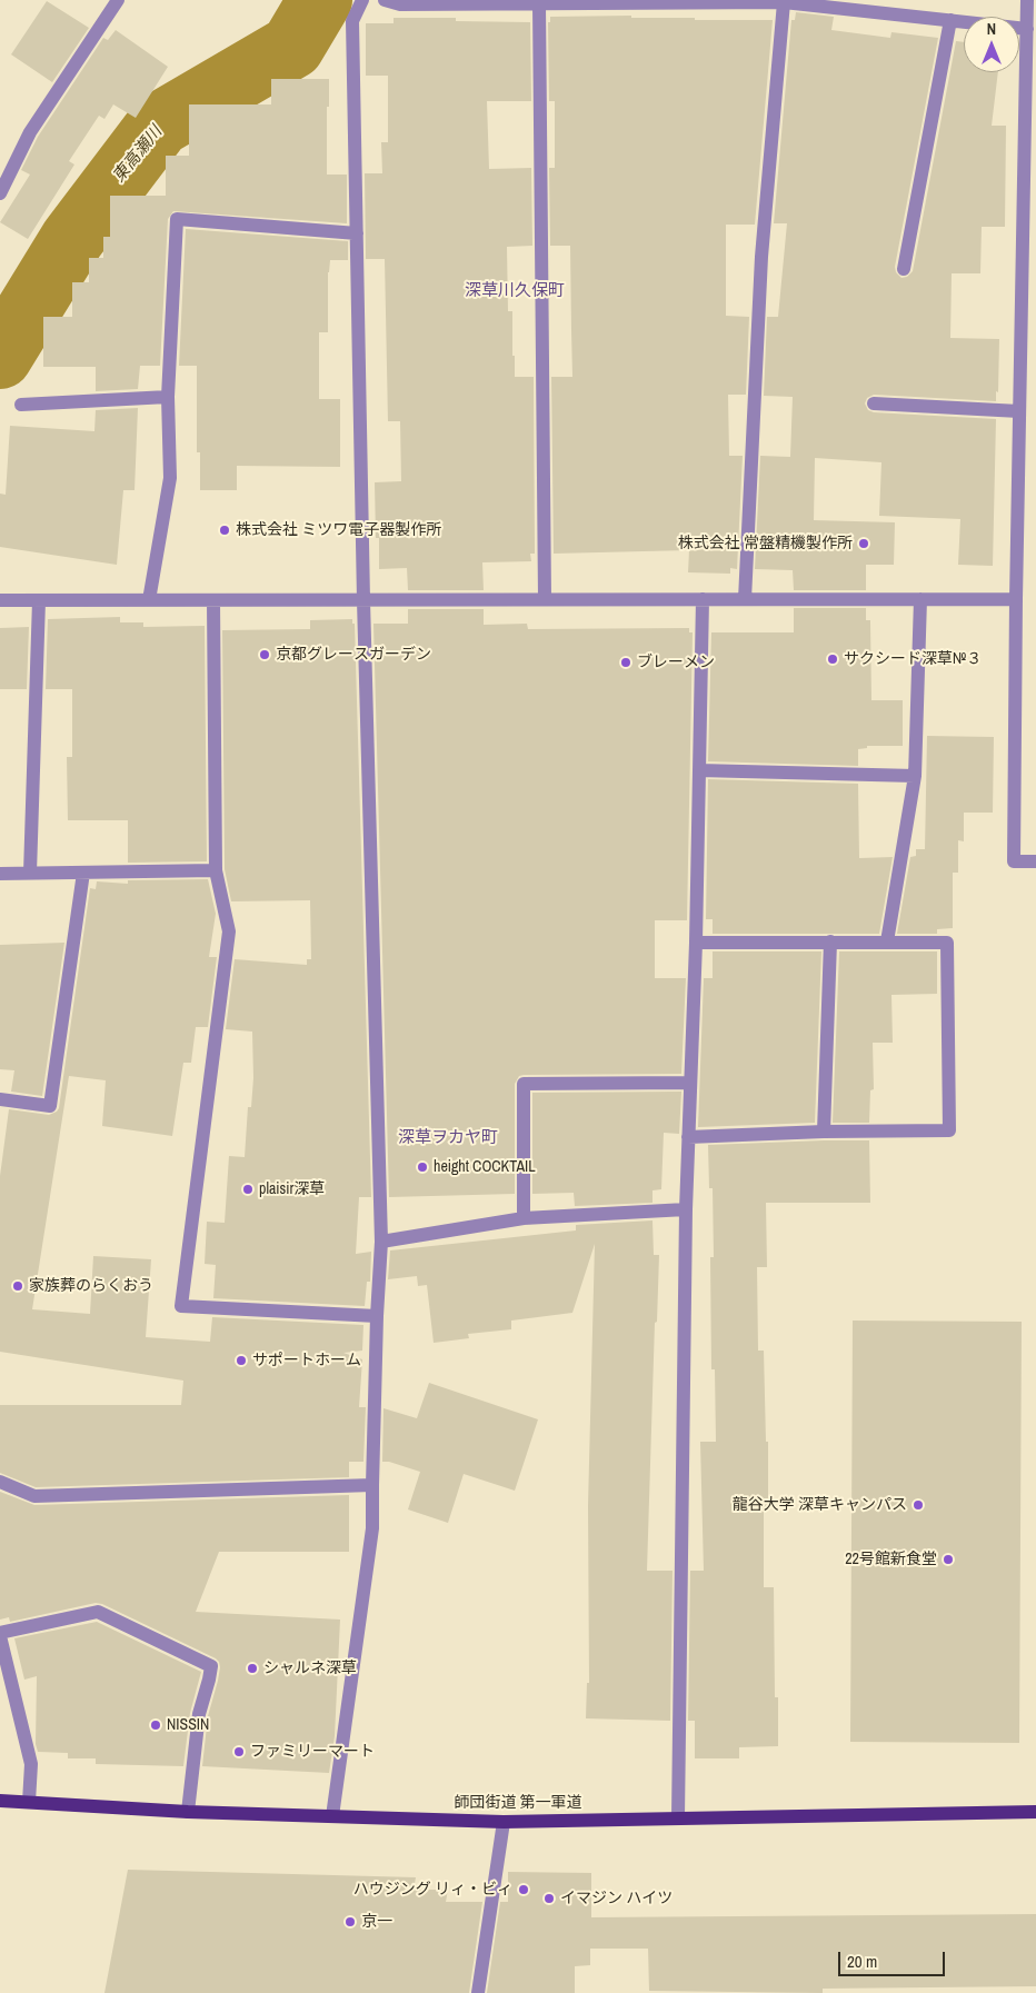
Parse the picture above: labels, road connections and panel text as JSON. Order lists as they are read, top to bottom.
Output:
{
  "streets": {
    "main road": ["師団街道 第一軍道"]
  },
  "districts": ["深草川久保町", "深草ヲカヤ町"],
  "water": ["東高瀬川"],
  "places": [
    "株式会社 ミツワ電子器製作所",
    "株式会社 常盤精機製作所",
    "京都グレースガーデン",
    "サクシード深草№３",
    "ブレーメン",
    "height COCKTAIL",
    "plaisir深草",
    "家族葬のらくおう",
    "サポートホーム",
    "龍谷大学 深草キャンパス",
    "22号館新食堂",
    "シャルネ深草",
    "NISSIN",
    "ファミリーマート",
    "ハウジング リィ・ビィ",
    "イマジン ハイツ",
    "京一"
  ],
  "scale_bar": "20 m",
  "north": "top"
}
